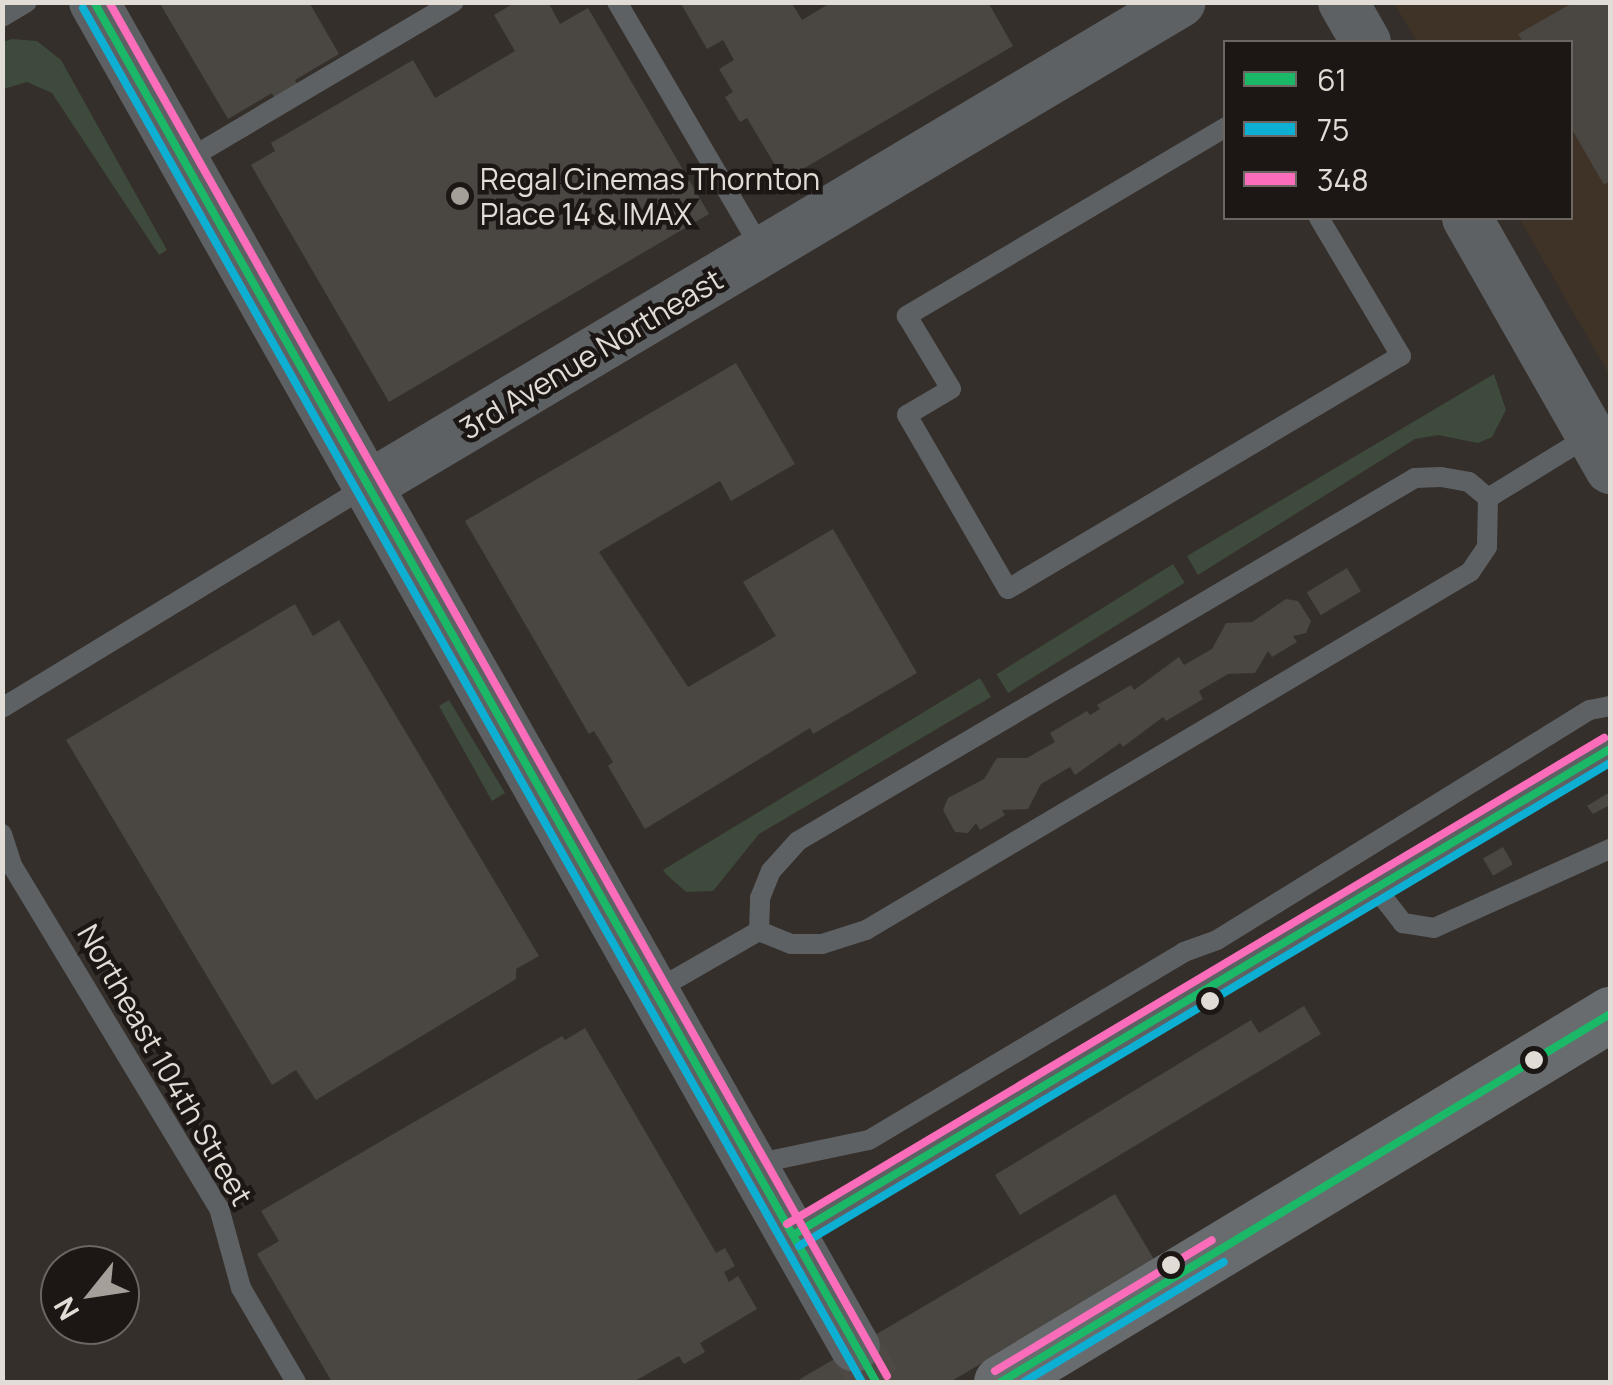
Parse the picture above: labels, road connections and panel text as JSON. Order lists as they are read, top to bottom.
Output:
{
  "streets": {
    "street": ["3rd Avenue Northeast"],
    "lane": ["Northeast 104th Street"]
  },
  "places": ["Regal Cinemas Thornton Place 14 & IMAX"],
  "lines": ["transit line 61", "transit line 348", "transit line 75"],
  "legend": ["61", "75", "348"],
  "north": "bottom left"
}
